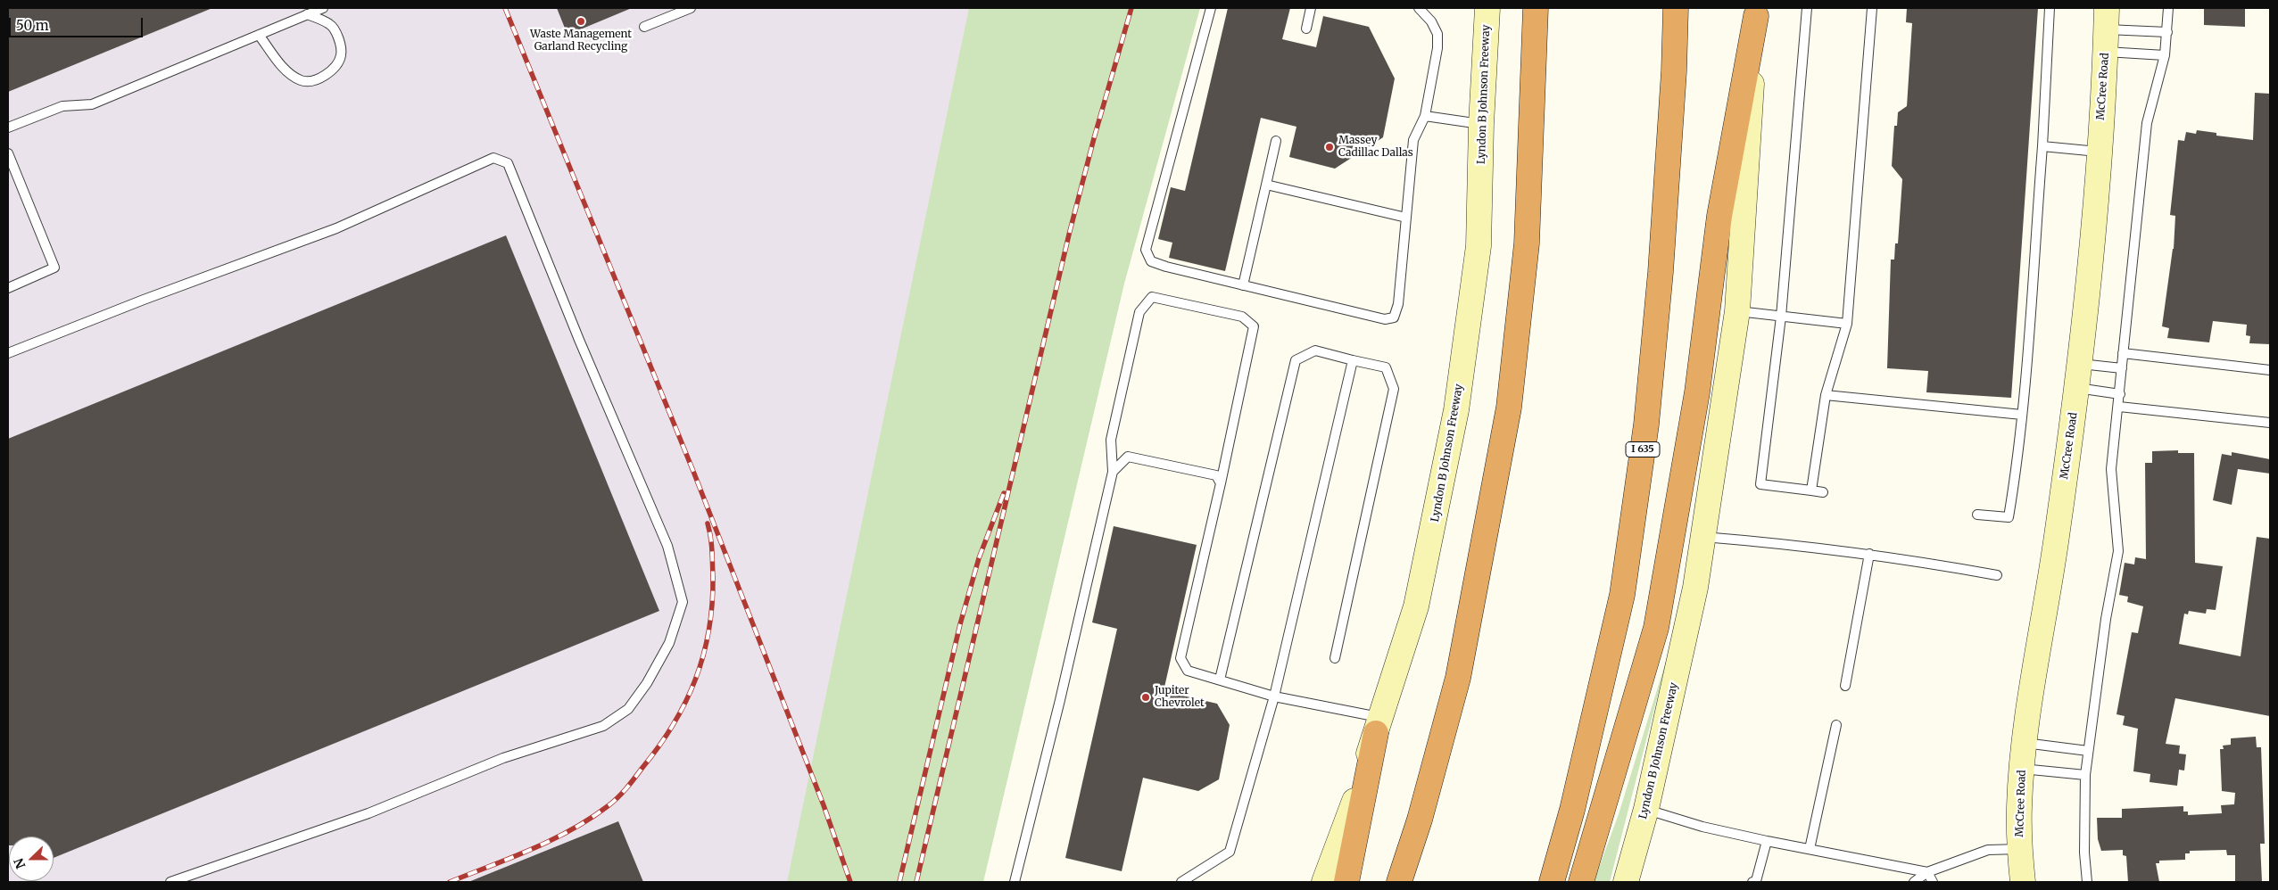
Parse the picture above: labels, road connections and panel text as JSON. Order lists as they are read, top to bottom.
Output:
{
  "streets": {
    "highway": ["I 635"],
    "main road": ["McCree Road", "Lyndon B Johnson Freeway"]
  },
  "places": ["Waste Management Garland Recycling", "Massey Cadillac Dallas", "Jupiter Chevrolet"],
  "scale_bar": "50 m",
  "north": "left"
}
